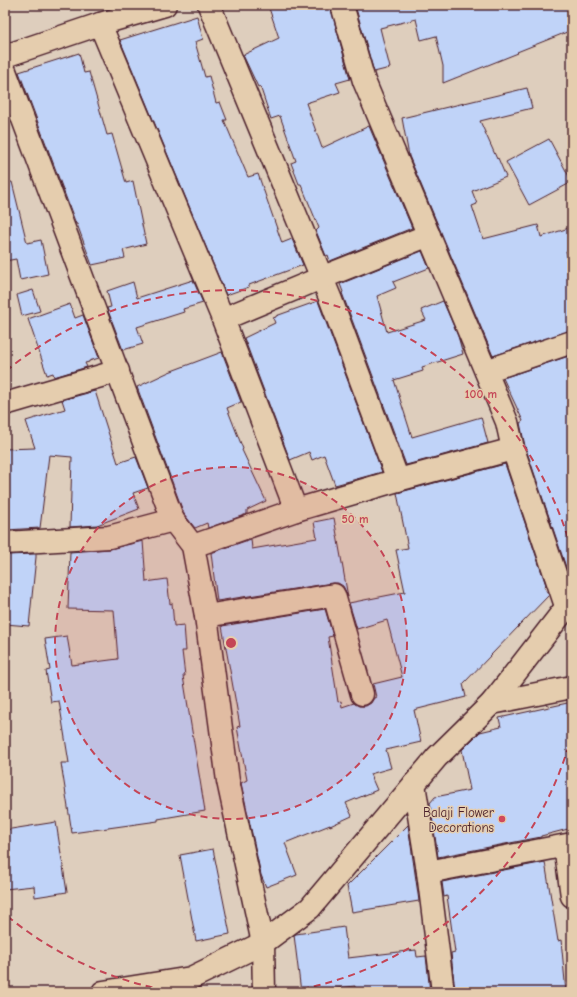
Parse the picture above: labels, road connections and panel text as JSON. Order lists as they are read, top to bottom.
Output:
{
  "places": ["Balaji Flower Decorations"],
  "rings": ["100 m", "50 m"]
}
